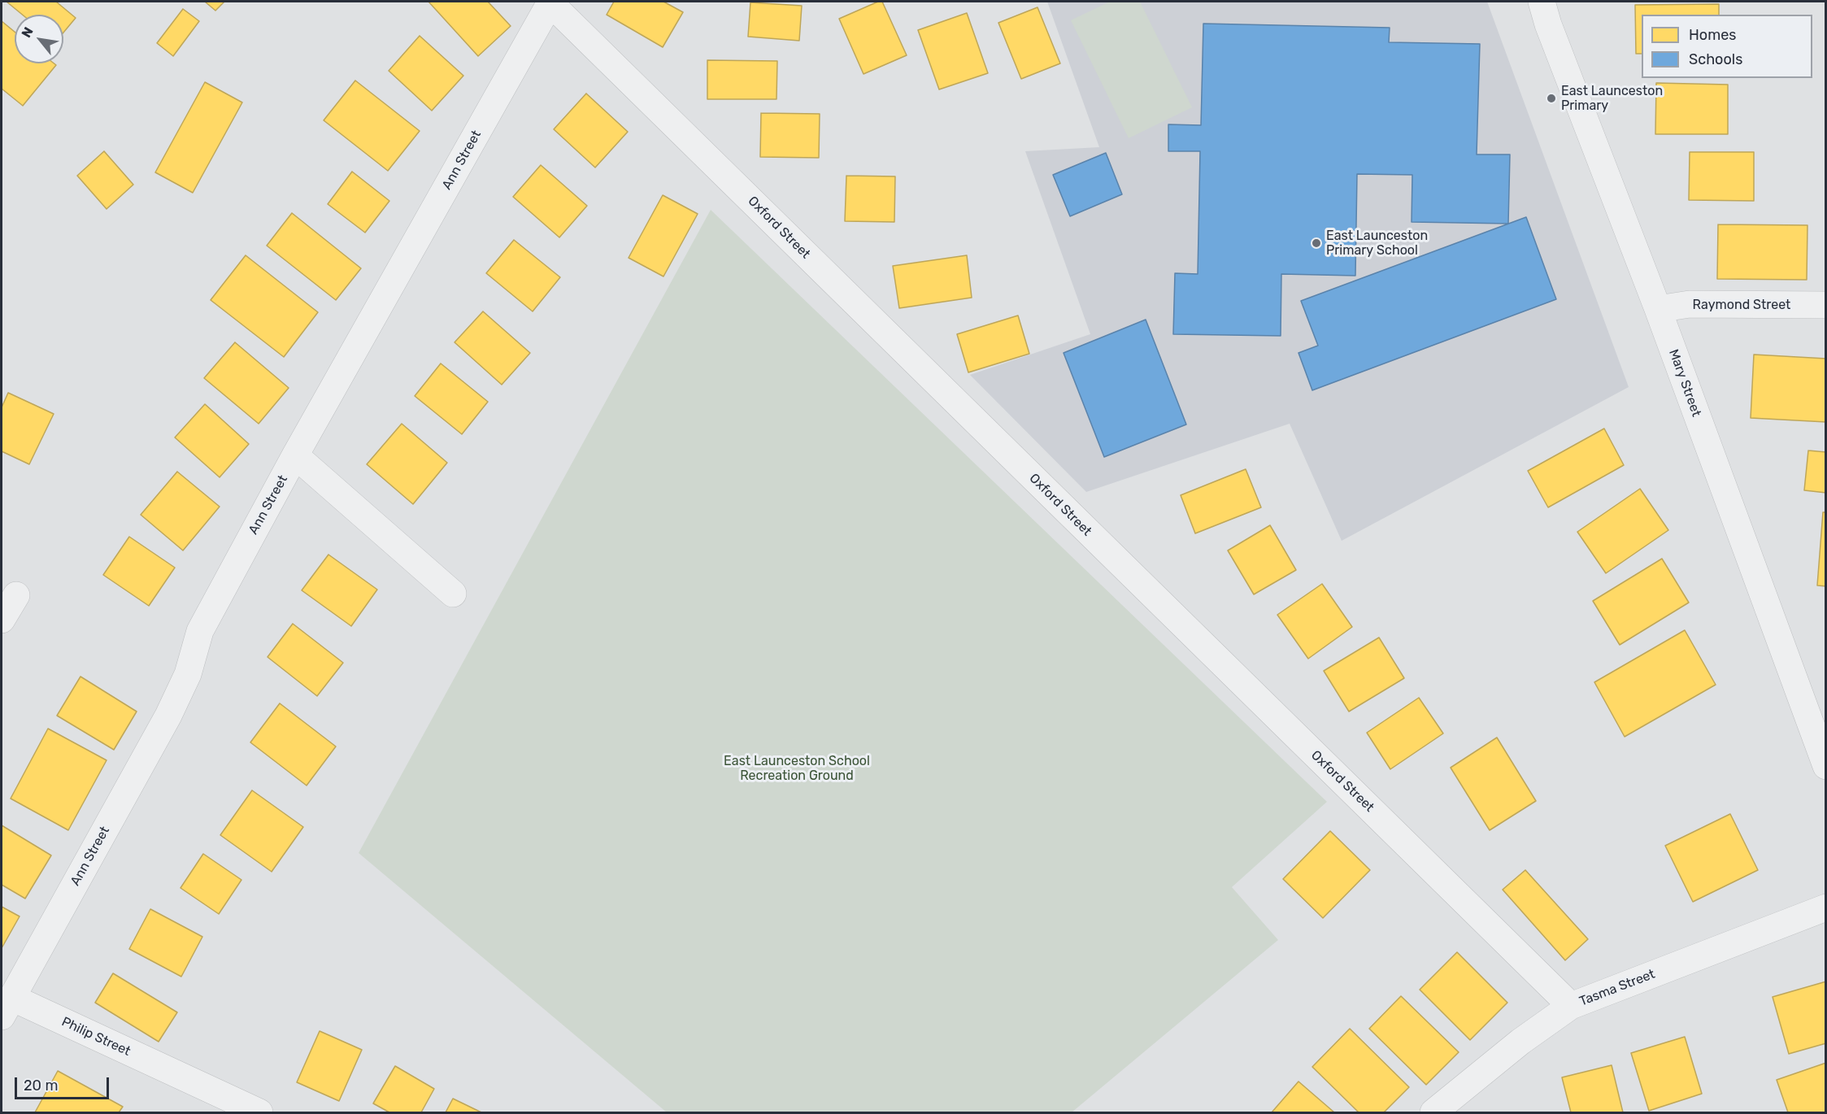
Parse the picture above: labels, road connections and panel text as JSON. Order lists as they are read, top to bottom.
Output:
{
  "streets": {
    "street": [
      "Ann Street",
      "Oxford Street",
      "Raymond Street",
      "Mary Street",
      "Tasma Street",
      "Philip Street"
    ]
  },
  "crossings": [
    ["Ann Street", "Oxford Street"],
    ["Ann Street", "Philip Street"],
    ["Oxford Street", "Tasma Street"],
    ["Raymond Street", "Mary Street"]
  ],
  "parks": ["East Launceston School Recreation Ground"],
  "places": ["East Launceston Primary", "East Launceston Primary School"],
  "legend": ["Homes", "Schools"],
  "scale_bar": "20 m",
  "north": "top left"
}
